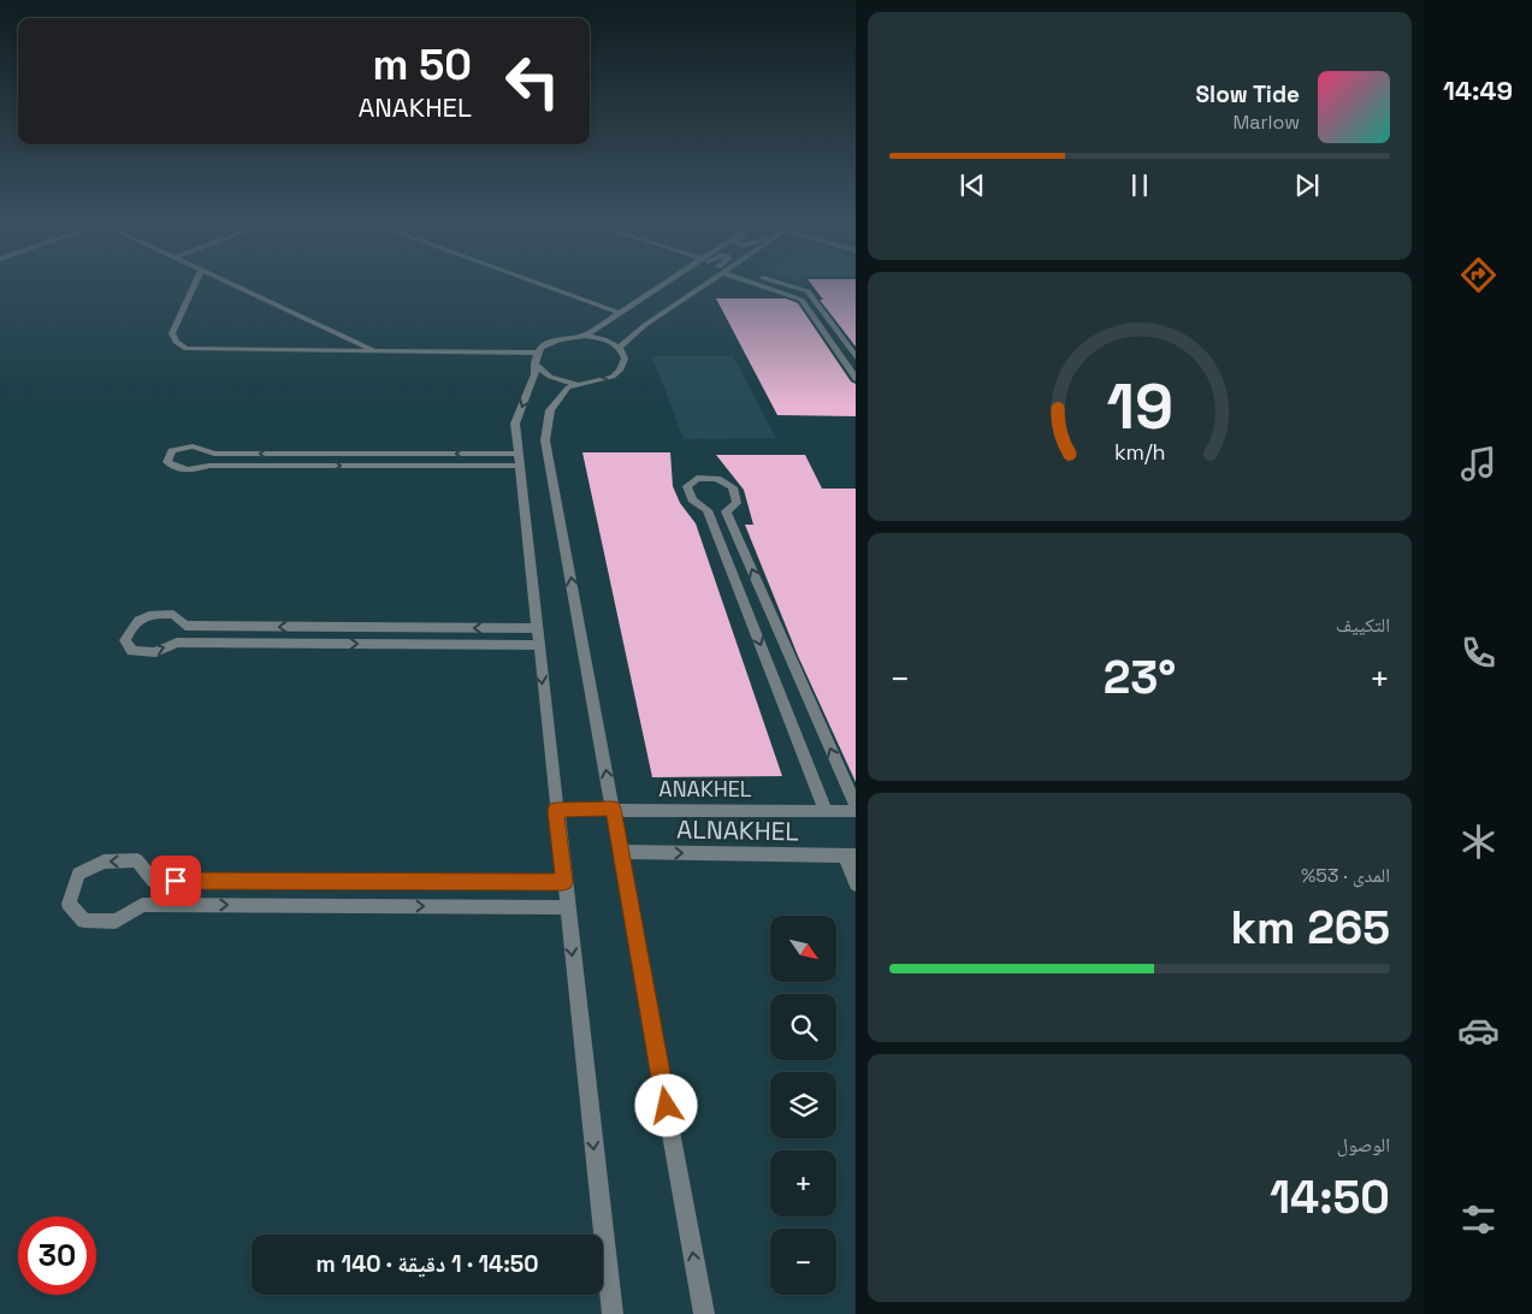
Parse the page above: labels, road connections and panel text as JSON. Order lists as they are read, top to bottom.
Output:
{
  "streets": {
    "street": ["ANAKHEL", "ALNAKHEL"]
  },
  "one_way": ["ALNAKHEL"],
  "north": "bottom right",
  "page": {
    "tabs": "14:49",
    "turn": ["50 m", "ANAKHEL"],
    "song": ["Slow Tide", "Marlow"],
    "tile": [
      "التكييف",
      ["المدى · 53%", "265 km"],
      ["الوصول", "14:50"]
    ],
    "heat": ["−", "23°", "+"],
    "map_buttons": ["+", "−"],
    "limit": "30",
    "trip": "14:50 · 1 دقيقة · 140 m",
    "gauge": ["19", "km/h"]
  }
}
